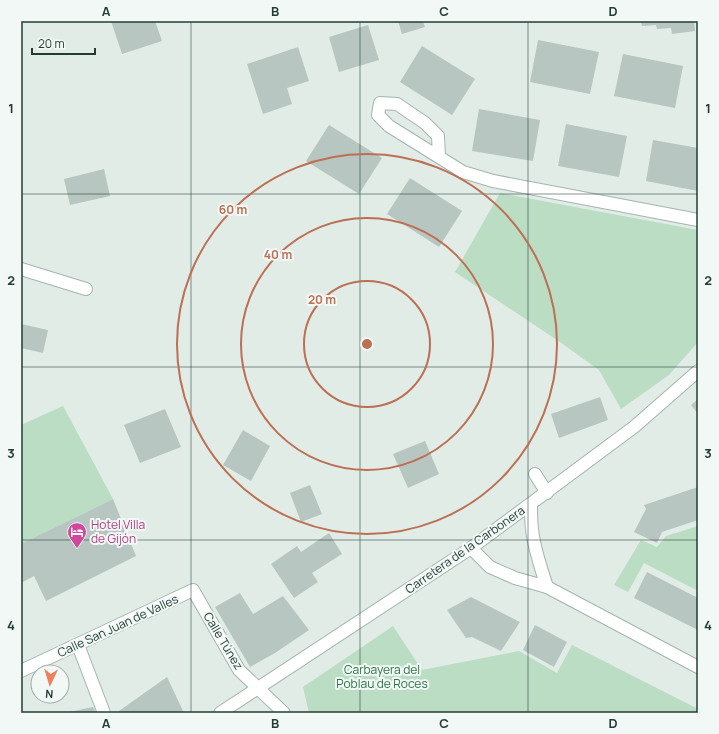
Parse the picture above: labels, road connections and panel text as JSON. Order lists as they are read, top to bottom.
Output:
{
  "streets": {
    "street": ["Carretera de la Carbonera", "Calle San Juan de Valles", "Calle Túnez"]
  },
  "crossings": [
    ["Carretera de la Carbonera", "Calle Túnez"],
    ["Calle San Juan de Valles", "Calle Túnez"]
  ],
  "parks": ["Carbayera del Poblau de Roces"],
  "places": {
    "hotel": ["Hotel Villa de Gijón"]
  },
  "scale_bar": "20 m",
  "north": "bottom",
  "grid": {
    "columns": [
      "A",
      "B",
      "C",
      "D"
    ],
    "rows": [
      "1",
      "2",
      "3",
      "4"
    ]
  },
  "rings": ["60 m", "40 m", "20 m"]
}
